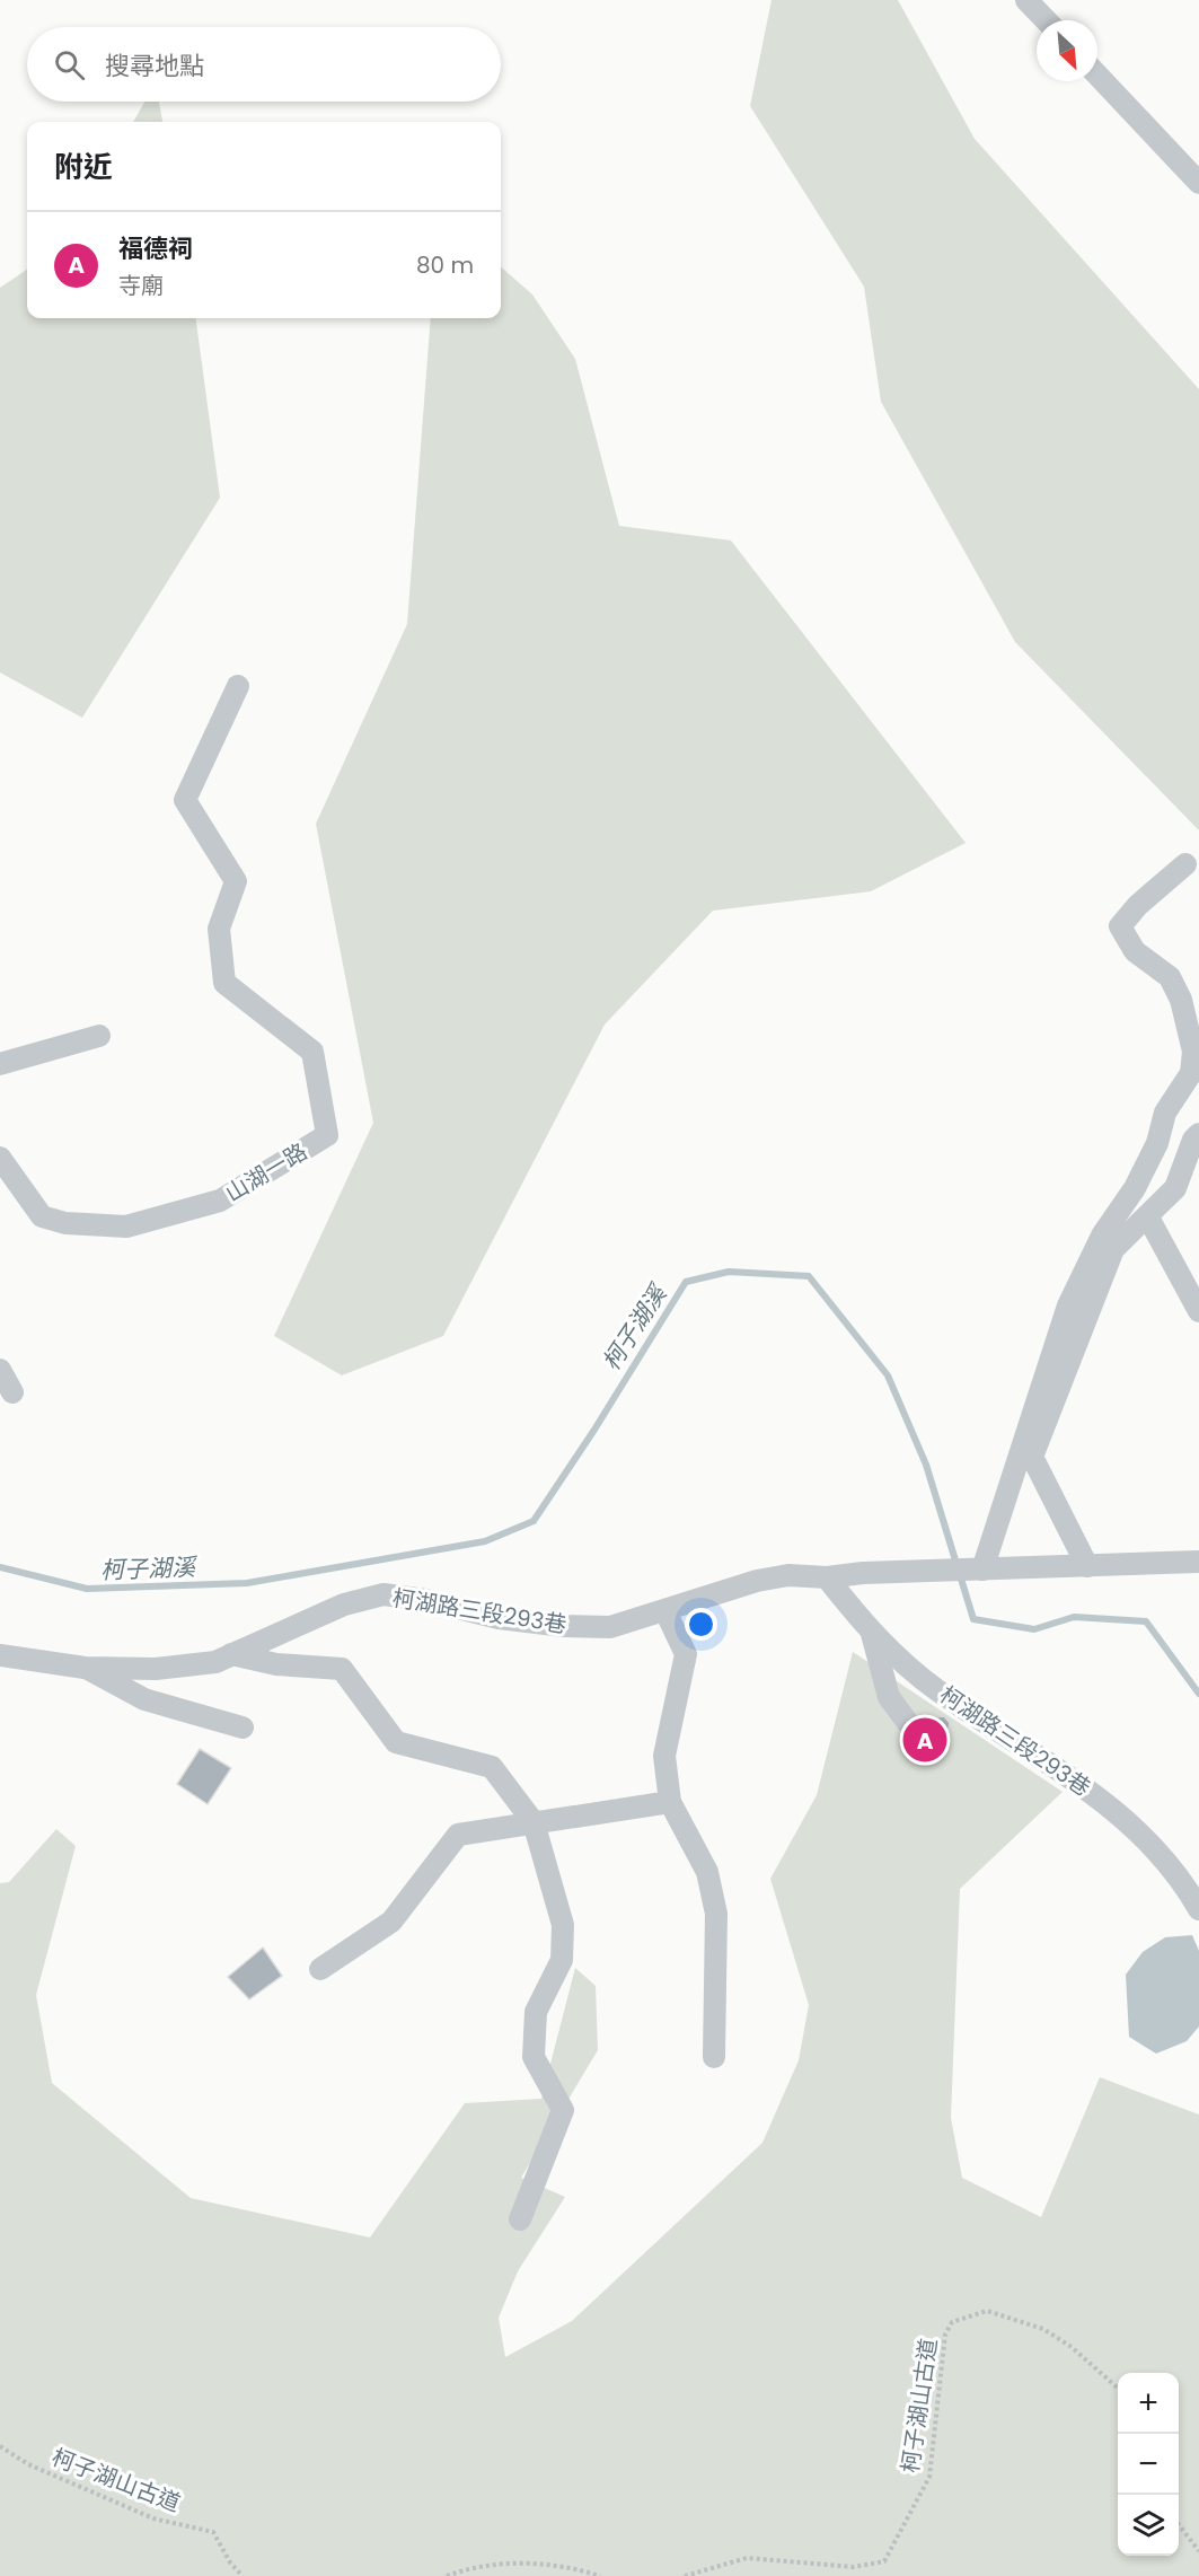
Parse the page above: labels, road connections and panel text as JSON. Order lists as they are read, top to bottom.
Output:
{
  "streets": {
    "street": ["山湖一路", "柯湖路三段293巷"],
    "path": ["柯子湖山古道"]
  },
  "water": ["柯子湖溪"],
  "north": "bottom right",
  "page": {
    "search": "搜尋地點",
    "heading": "附近",
    "list": [
      {
        "mark": "A",
        "name": "福德祠",
        "note": "寺廟",
        "value": "80 m"
      }
    ],
    "pins": "A",
    "map_buttons": ["+", "−"]
  }
}
